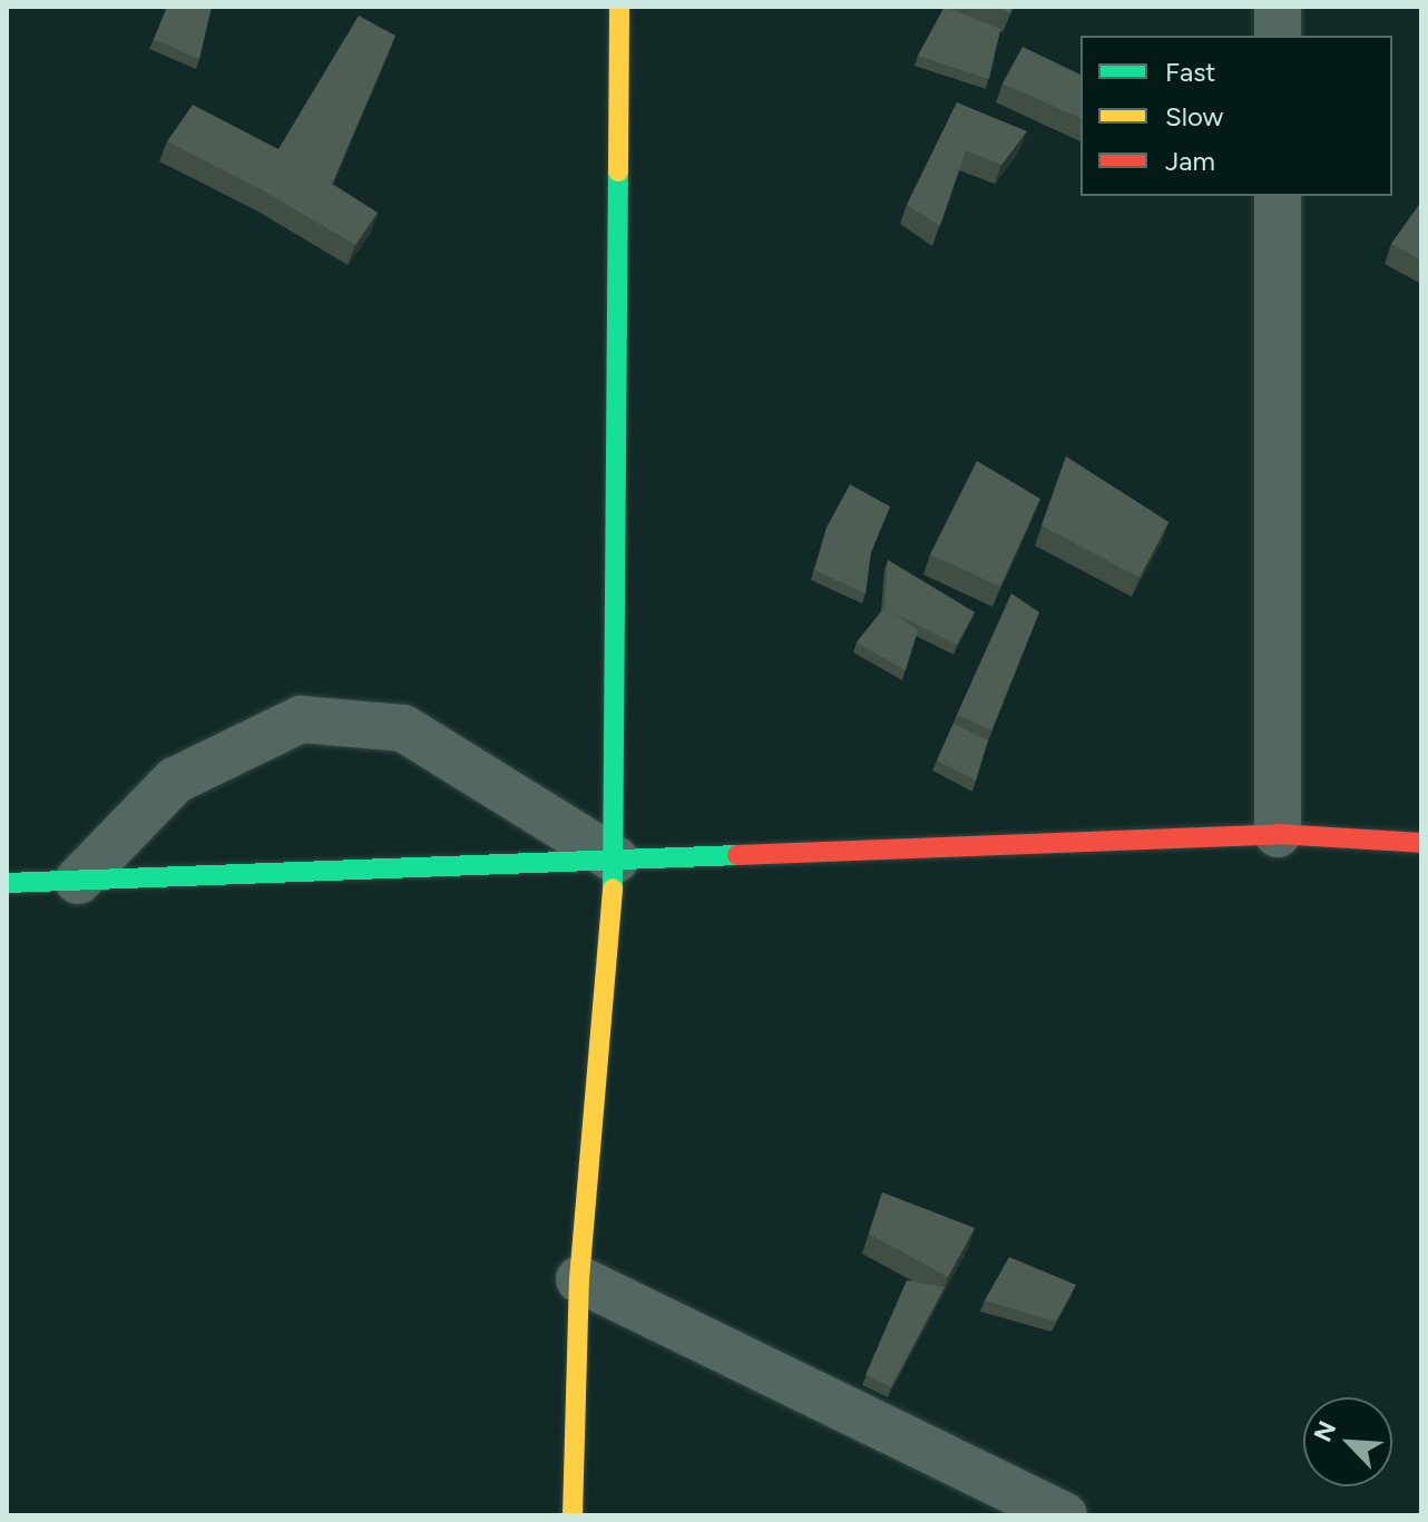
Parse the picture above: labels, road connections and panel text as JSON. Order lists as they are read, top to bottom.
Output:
{
  "legend": ["Fast", "Slow", "Jam"],
  "north": "top left"
}
